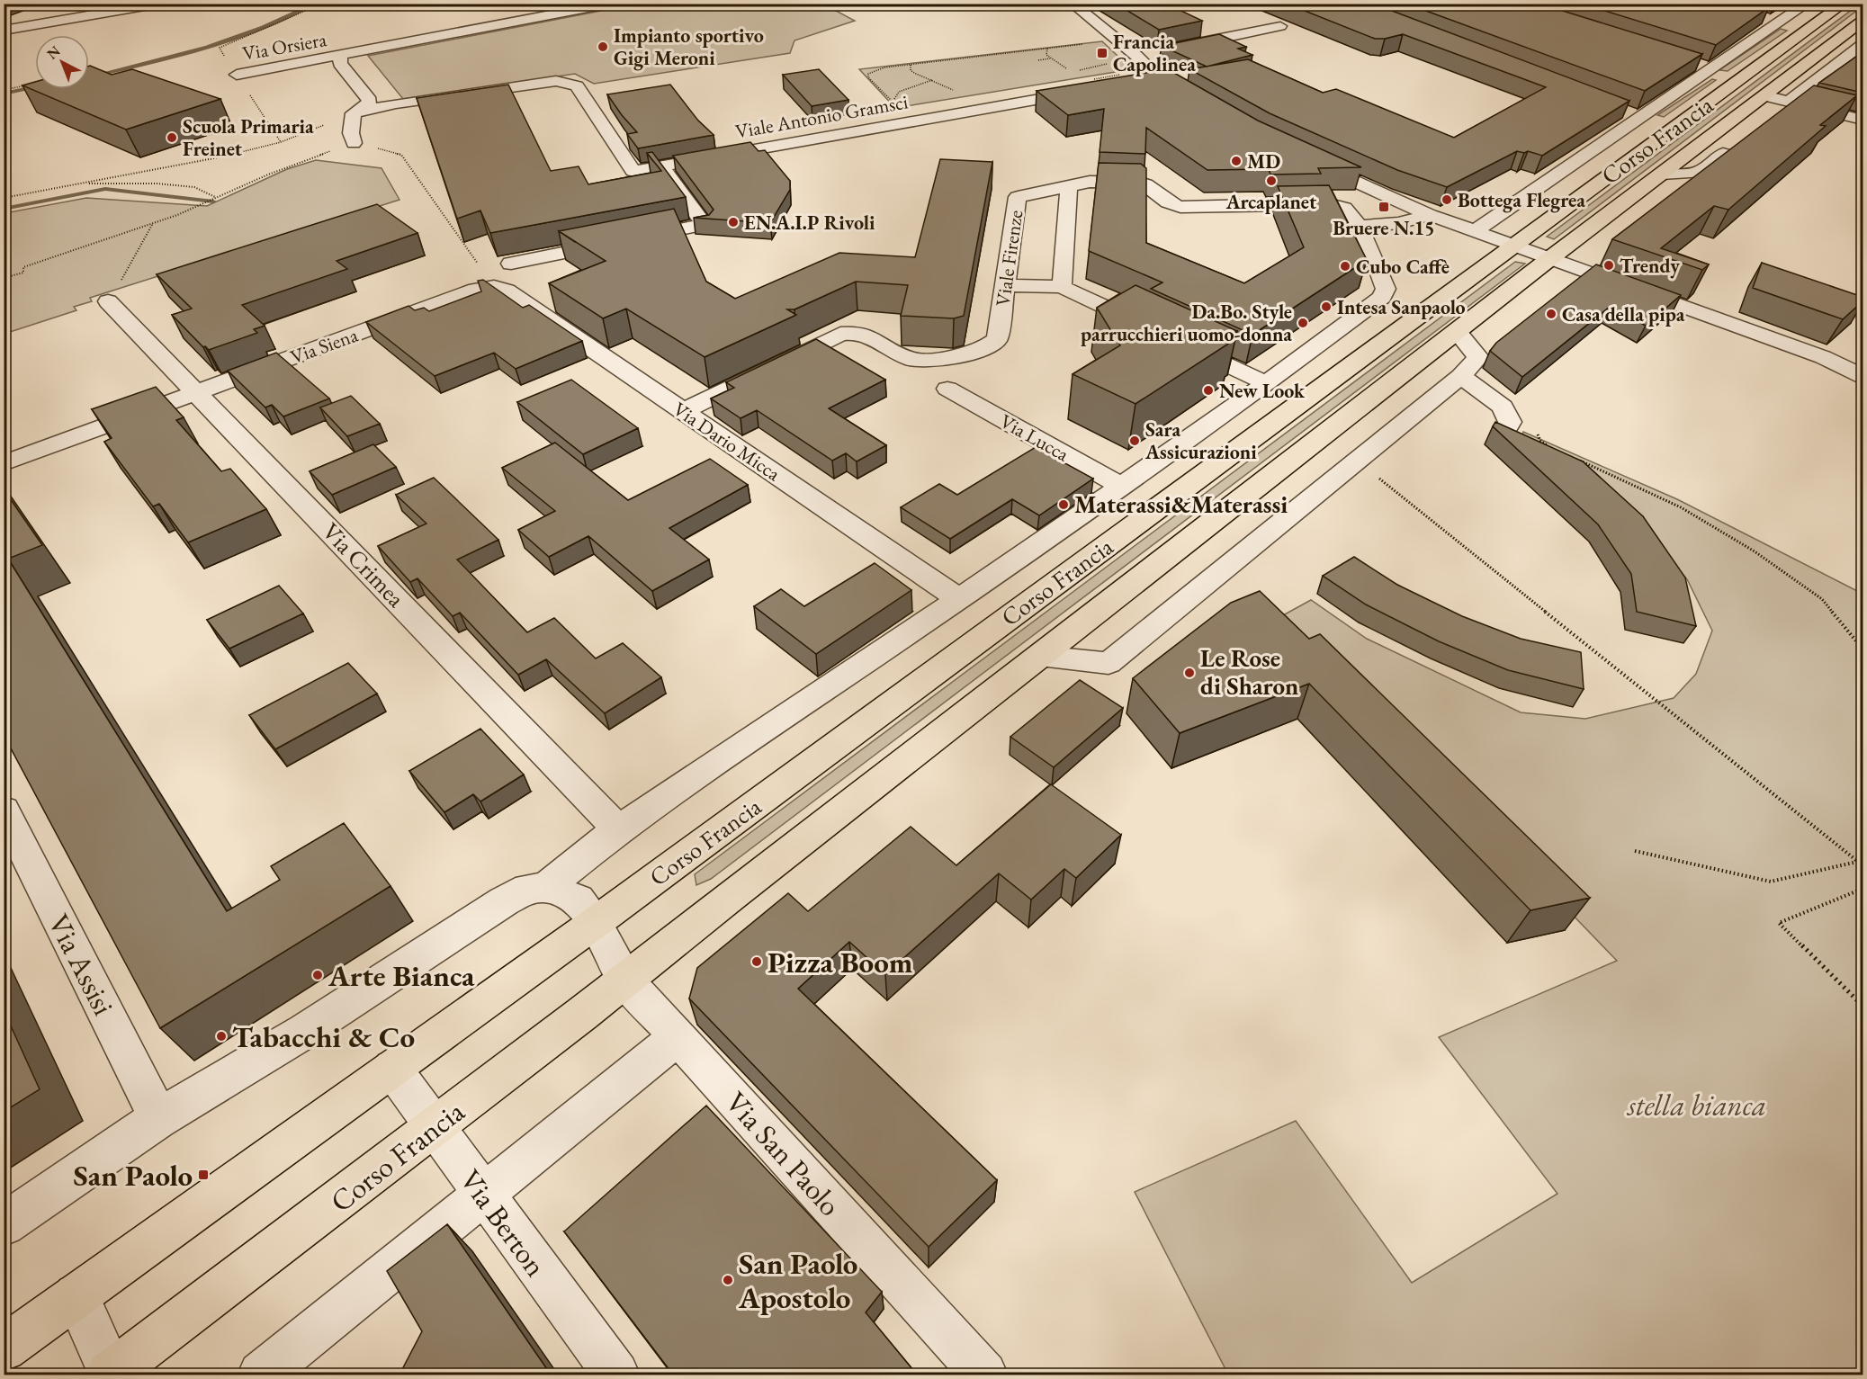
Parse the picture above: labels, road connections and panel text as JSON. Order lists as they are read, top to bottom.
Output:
{
  "streets": {
    "main road": ["Corso Francia"],
    "street": [
      "Via Orsiera",
      "Viale Antonio Gramsci",
      "Viale Firenze",
      "Via Siena",
      "Via Lucca",
      "Via Dario Micca",
      "Via Crimea",
      "Via Assisi",
      "Via San Paolo",
      "Via Berton"
    ]
  },
  "crossings": [
    ["Corso Francia", "Viale Firenze"],
    ["Corso Francia", "Via Lucca"],
    ["Corso Francia", "Via Dario Micca"],
    ["Corso Francia", "Via Crimea"],
    ["Corso Francia", "Via Assisi"],
    ["Corso Francia", "Via San Paolo"],
    ["Corso Francia", "Via Berton"],
    ["Viale Firenze", "Via Dario Micca"],
    ["Via Siena", "Via Dario Micca"],
    ["Via Siena", "Via Crimea"]
  ],
  "parks": ["stella bianca"],
  "places": {
    "other": [
      "Impianto sportivo Gigi Meroni",
      "Scuola Primaria Freinet",
      "MD",
      "Arcaplanet",
      "Bottega Flegrea",
      "EN.A.I.P Rivoli",
      "Trendy",
      "Cubo Caffè",
      "Intesa Sanpaolo",
      "Casa della pipa",
      "Da.Bo. Style parrucchieri uomo-donna",
      "New Look",
      "Sara Assicurazioni",
      "Materassi&Materassi",
      "Le Rose di Sharon",
      "Pizza Boom",
      "Arte Bianca",
      "Tabacchi & Co",
      "San Paolo Apostolo"
    ],
    "transit": ["Francia Capolinea", "Bruere N.15", "San Paolo"]
  },
  "north": "top left"
}
